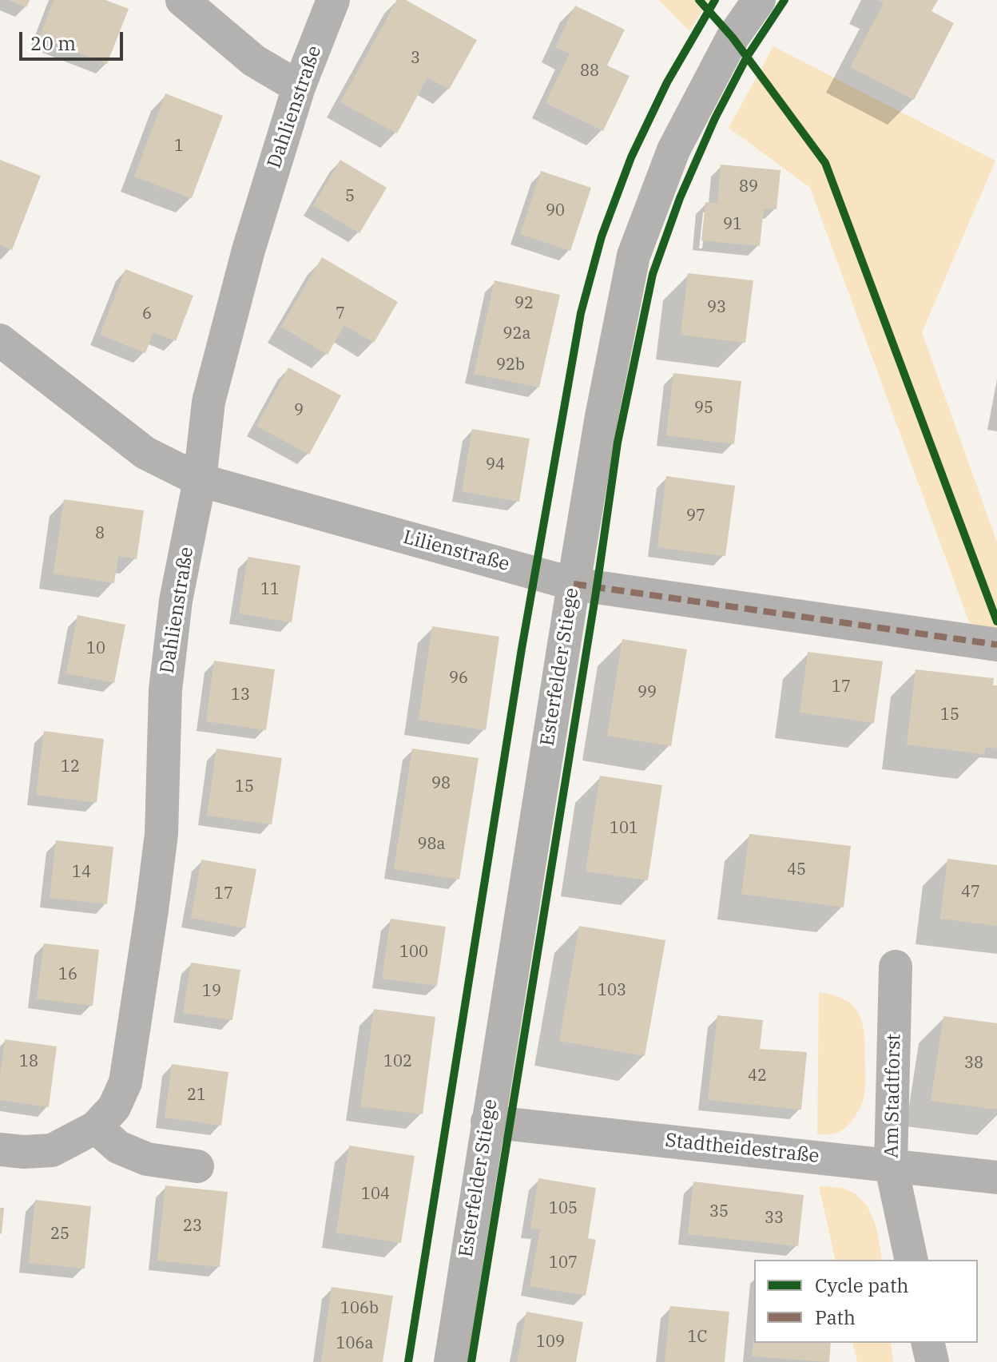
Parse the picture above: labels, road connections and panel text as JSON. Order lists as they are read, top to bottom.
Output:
{
  "streets": {
    "street": [
      "Dahlienstraße",
      "Lilienstraße",
      "Esterfelder Stiege",
      "Am Stadtforst",
      "Stadtheidestraße"
    ]
  },
  "crossings": [
    ["Dahlienstraße", "Lilienstraße"],
    ["Lilienstraße", "Esterfelder Stiege"],
    ["Esterfelder Stiege", "Stadtheidestraße"],
    ["Am Stadtforst", "Stadtheidestraße"]
  ],
  "house_numbers": [
    "3",
    "88",
    "1",
    "89",
    "5",
    "90",
    "91",
    "92",
    "93",
    "6",
    "7",
    "92a",
    "92b",
    "95",
    "9",
    "94",
    "97",
    "8",
    "11",
    "10",
    "96",
    "17",
    "99",
    "13",
    "15",
    "12",
    "98",
    "15",
    "101",
    "98a",
    "45",
    "14",
    "47",
    "17",
    "100",
    "16",
    "103",
    "19",
    "18",
    "102",
    "38",
    "42",
    "21",
    "104",
    "105",
    "35",
    "33",
    "23",
    "25",
    "107",
    "106b",
    "1C",
    "109",
    "106a"
  ],
  "legend": ["Cycle path", "Path"],
  "scale_bar": "20 m"
}
